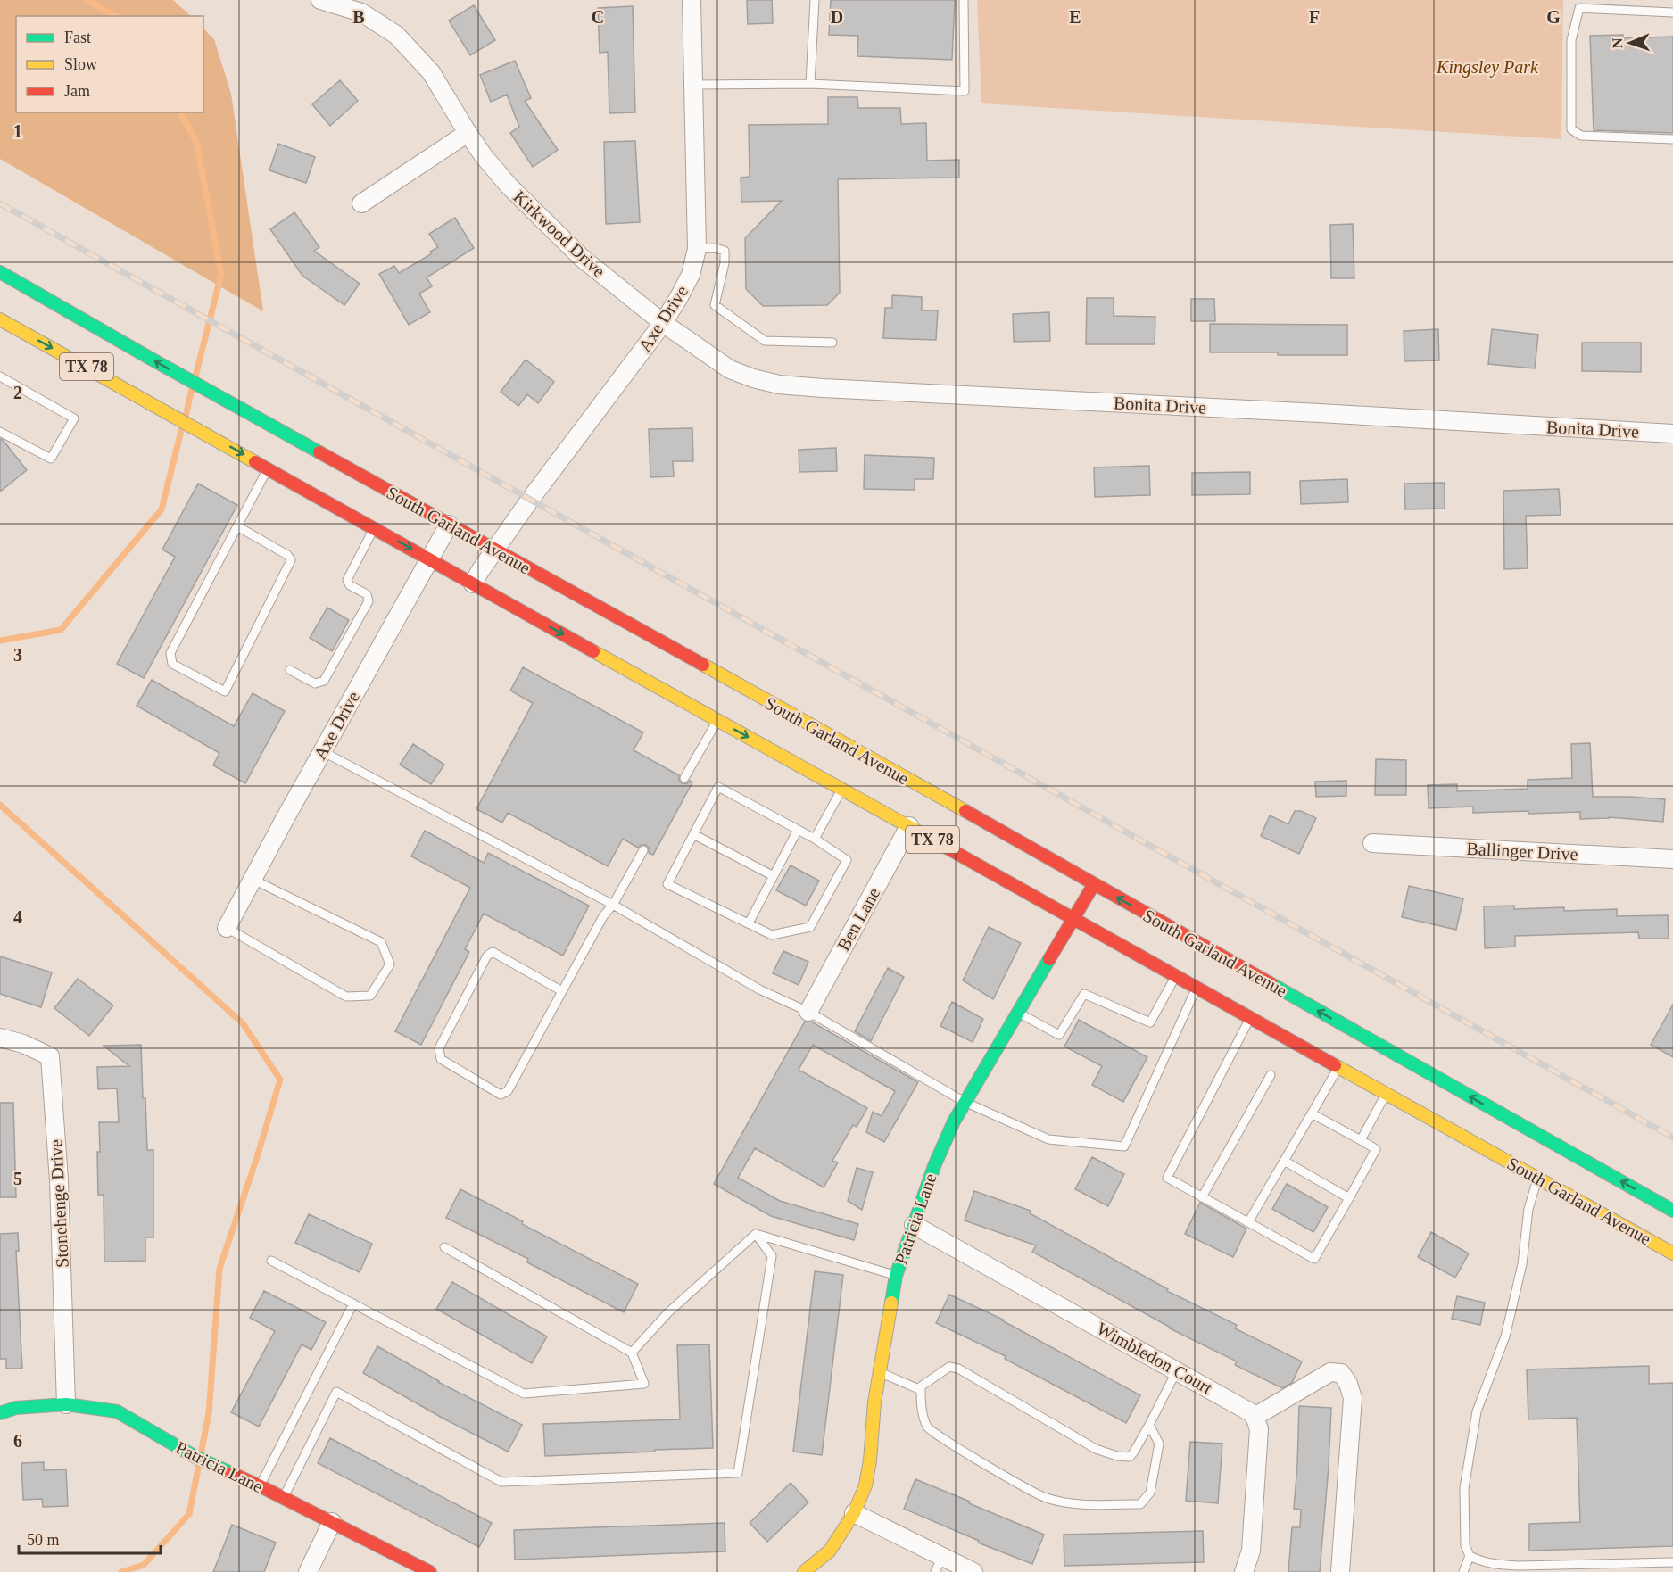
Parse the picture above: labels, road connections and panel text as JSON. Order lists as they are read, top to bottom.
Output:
{
  "streets": {
    "main road": ["TX 78", "South Garland Avenue", "Patricia Lane"],
    "street": [
      "Kirkwood Drive",
      "Axe Drive",
      "Bonita Drive",
      "Ballinger Drive",
      "Ben Lane",
      "Stonehenge Drive",
      "Wimbledon Court"
    ]
  },
  "crossings": [
    ["Kirkwood Drive", "Axe Drive"],
    ["Kirkwood Drive", "Bonita Drive"],
    ["Axe Drive", "Bonita Drive"],
    ["Axe Drive", "South Garland Avenue"],
    ["South Garland Avenue", "Ben Lane"],
    ["South Garland Avenue", "Patricia Lane"],
    ["Stonehenge Drive", "Patricia Lane"],
    ["Patricia Lane", "Wimbledon Court"]
  ],
  "parks": ["Kingsley Park"],
  "legend": ["Fast", "Slow", "Jam"],
  "scale_bar": "50 m",
  "north": "left",
  "grid": {
    "columns": [
      "B",
      "C",
      "D",
      "E",
      "F",
      "G"
    ],
    "rows": [
      "1",
      "2",
      "3",
      "4",
      "5",
      "6"
    ]
  }
}
